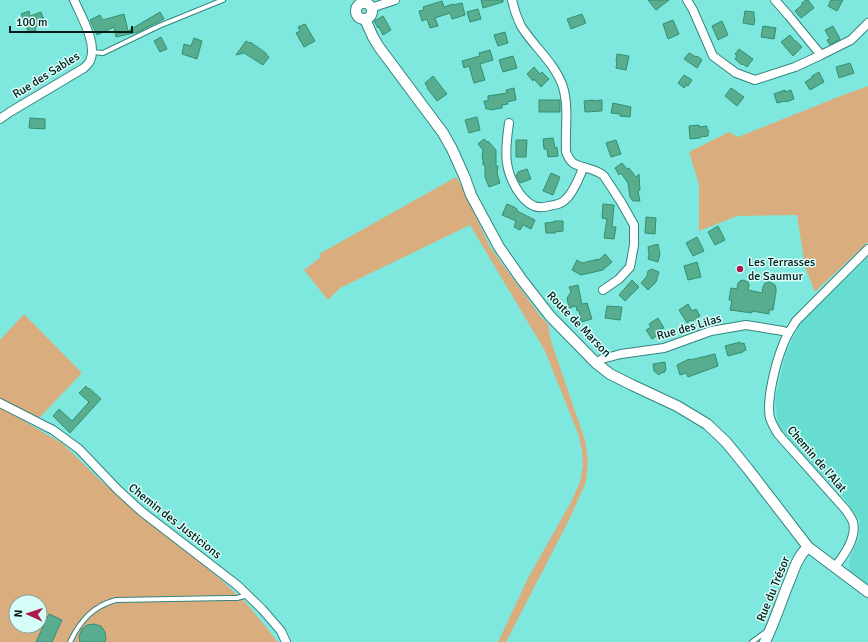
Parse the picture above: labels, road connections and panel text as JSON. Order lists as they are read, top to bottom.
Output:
{
  "streets": {
    "street": [
      "Rue des Sables",
      "Route de Marson",
      "Rue des Lilas",
      "Chemin de l'Alat",
      "Chemin des Justicions",
      "Rue du Trésor"
    ]
  },
  "crossings": [
    ["Route de Marson", "Rue des Lilas"],
    ["Route de Marson", "Chemin de l'Alat"],
    ["Route de Marson", "Rue du Trésor"],
    ["Rue des Lilas", "Chemin de l'Alat"]
  ],
  "places": ["Les Terrasses de Saumur"],
  "scale_bar": "100 m",
  "north": "left"
}
